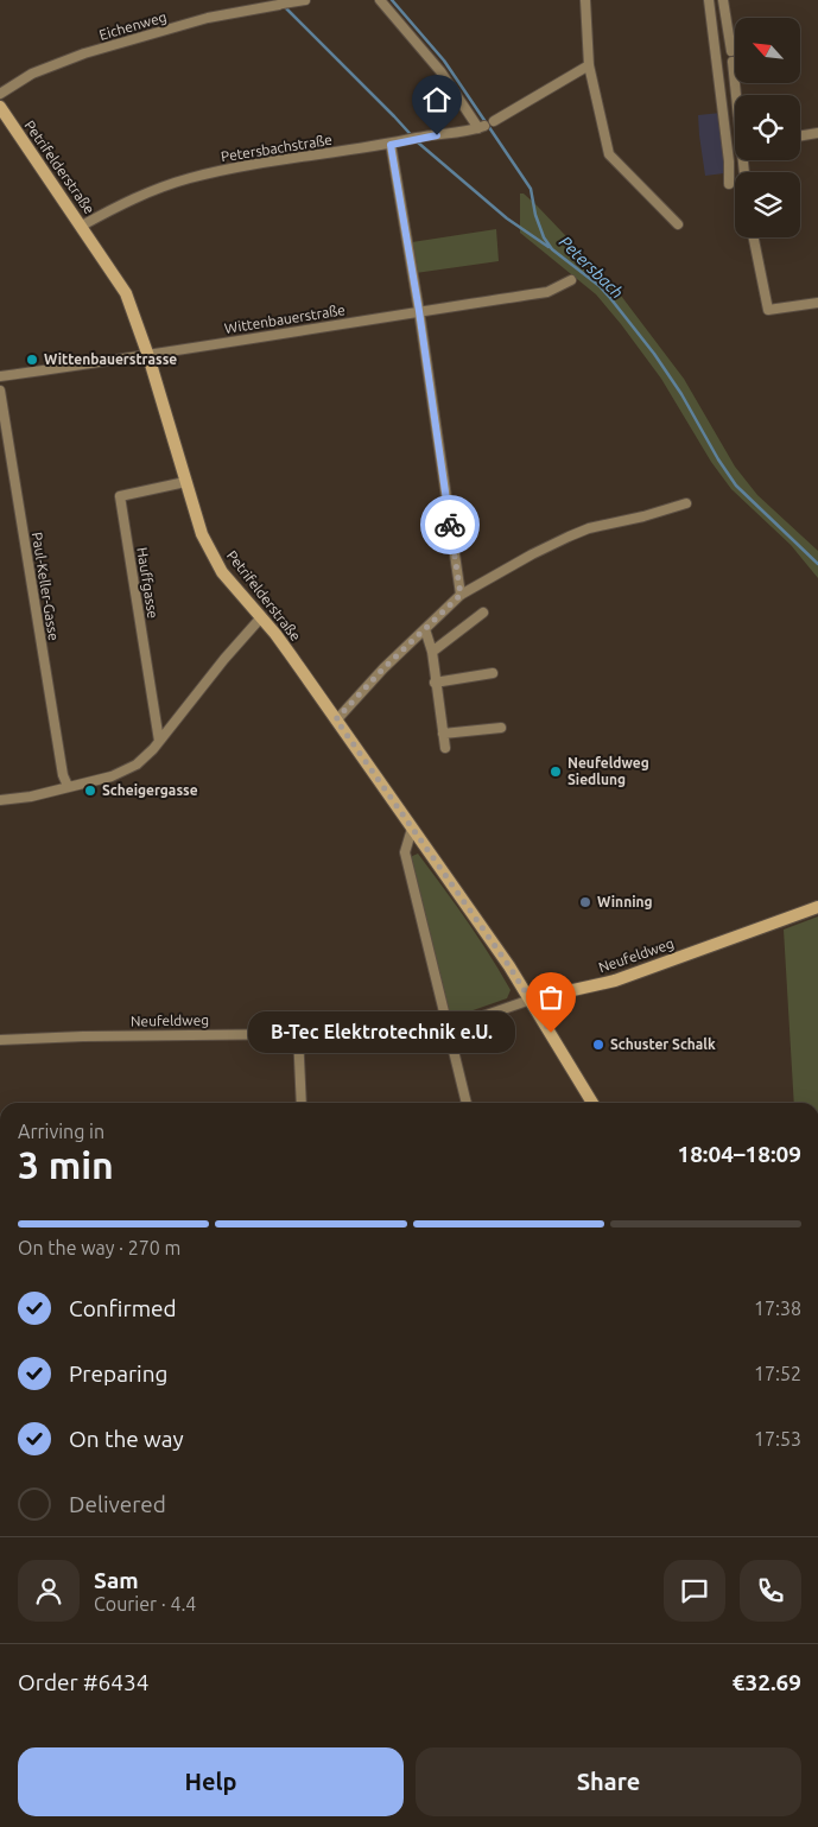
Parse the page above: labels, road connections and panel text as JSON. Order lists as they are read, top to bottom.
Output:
{
  "streets": {
    "main road": ["Petrifelderstraße", "Neufeldweg"],
    "street": [
      "Eichenweg",
      "Petersbachstraße",
      "Wittenbauerstraße",
      "Hauffgasse",
      "Paul-Keller-Gasse"
    ]
  },
  "crossings": [
    ["Petersbachstraße", "Petrifelderstraße"],
    ["Petrifelderstraße", "Wittenbauerstraße"],
    ["Petrifelderstraße", "Hauffgasse"],
    ["Petrifelderstraße", "Neufeldweg"]
  ],
  "water": ["Petersbach"],
  "places": [
    "Wittenbauerstrasse",
    "Neufeldweg Siedlung",
    "Scheigergasse",
    "Winning",
    "B-Tec Elektrotechnik e.U.",
    "Schuster Schalk"
  ],
  "north": "top left",
  "page": {
    "bubble": "B-Tec Elektrotechnik e.U.",
    "heading": ["3 min", "Arriving in", "18:04–18:09"],
    "panel": [
      "Sam",
      "Courier · 4.4",
      "Order #6434",
      "€32.69"
    ],
    "bar": "On the way · 270 m",
    "list": [
      ["Confirmed", "17:38"],
      ["Preparing", "17:52"],
      ["On the way", "17:53"],
      "Delivered"
    ],
    "buttons": ["Help", "Share"]
  }
}
